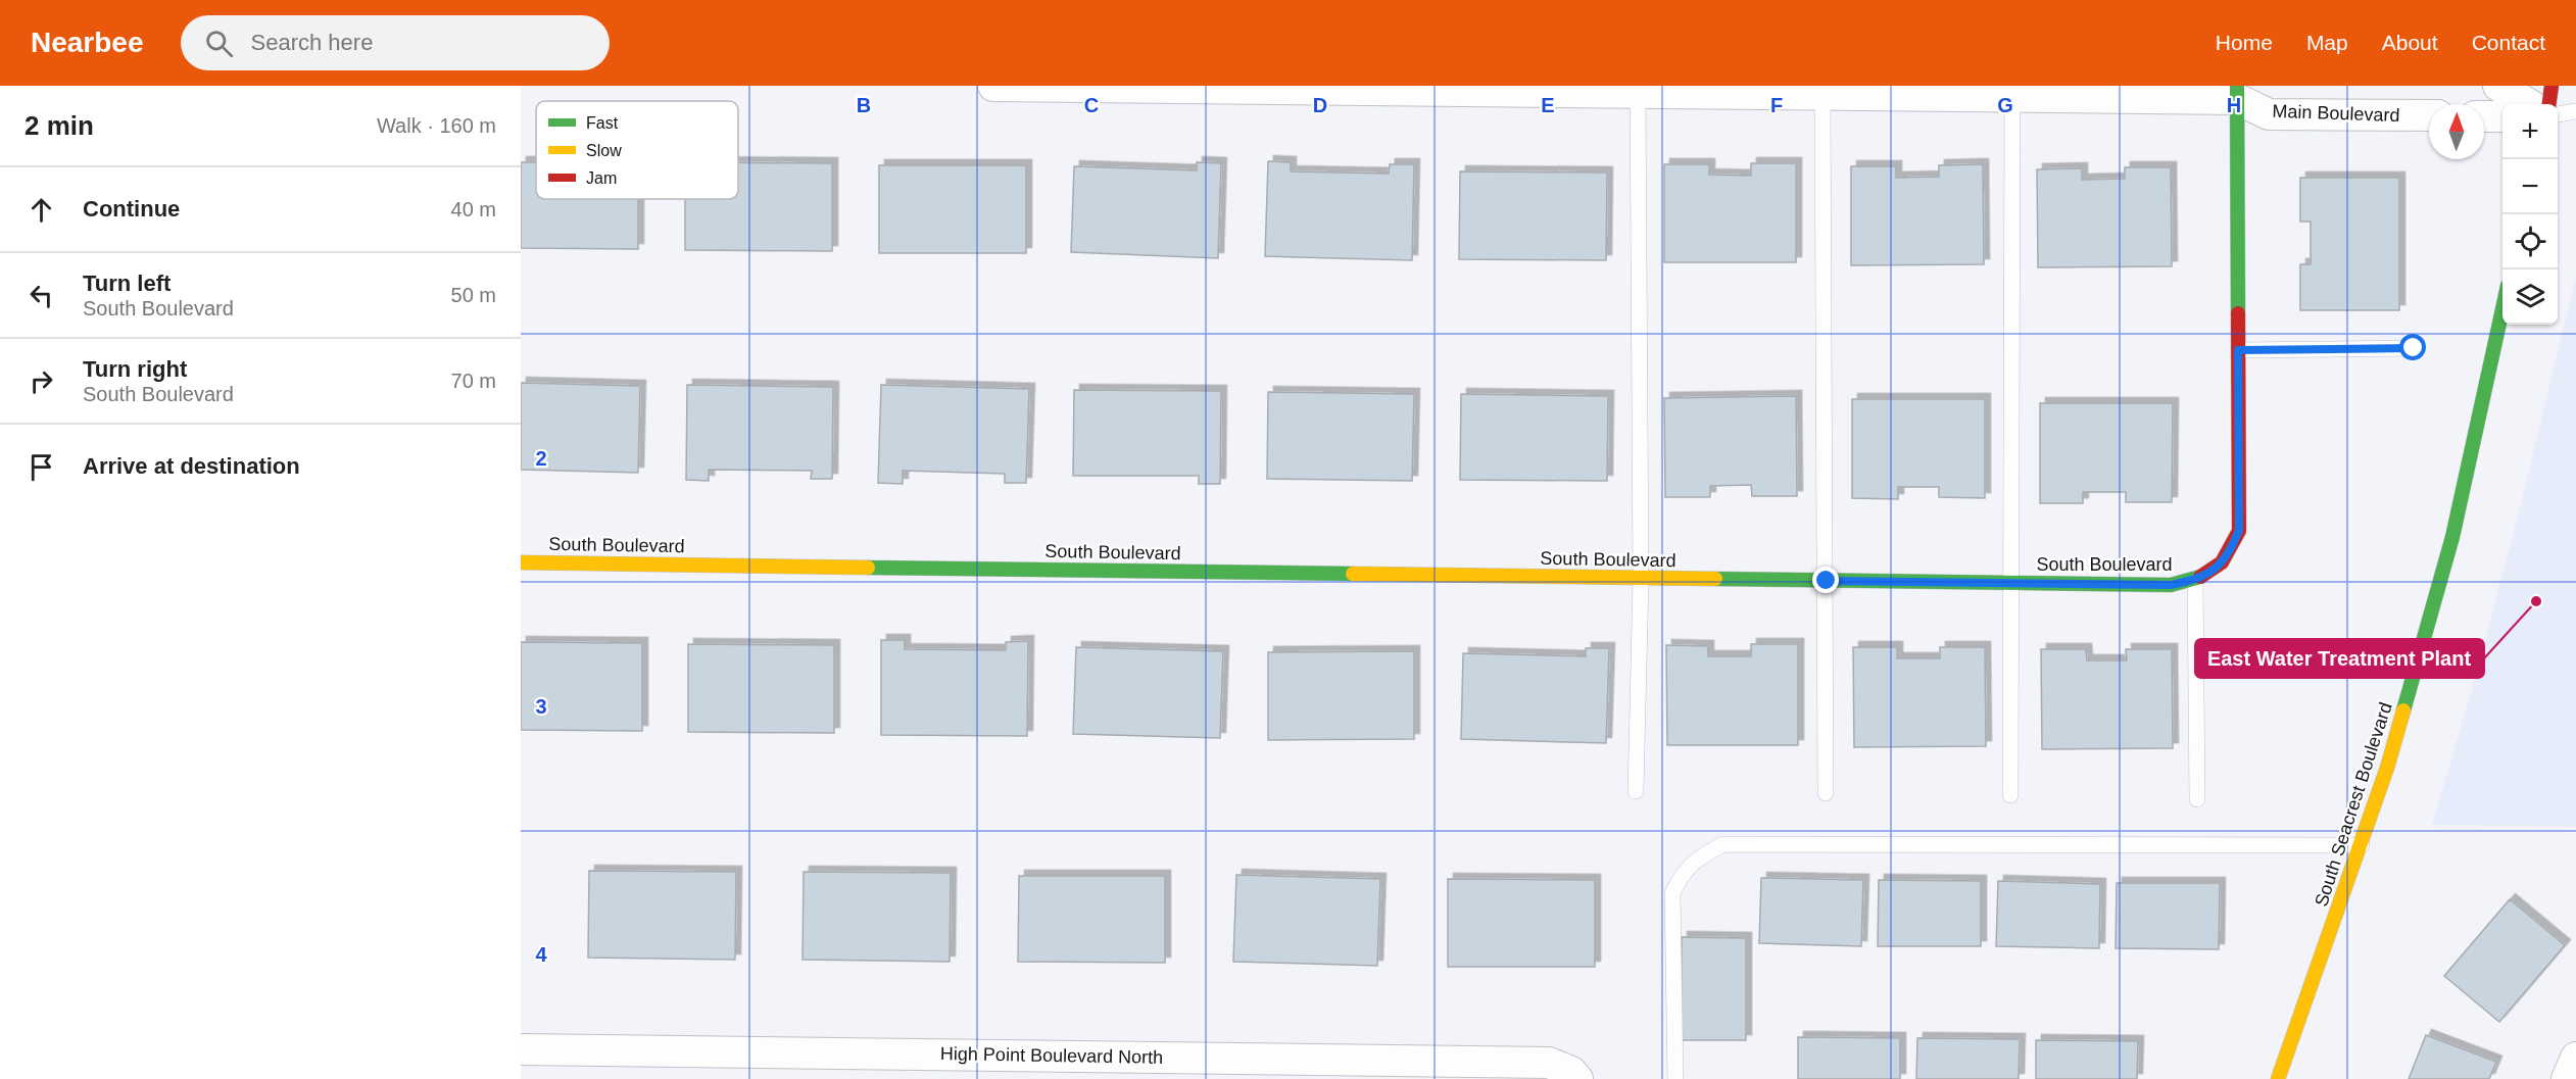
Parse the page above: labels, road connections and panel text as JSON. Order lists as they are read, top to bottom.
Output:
{
  "streets": {
    "street": [
      "Main Boulevard",
      "South Boulevard",
      "South Seacrest Boulevard",
      "High Point Boulevard North"
    ]
  },
  "crossings": [
    ["Main Boulevard", "South Boulevard"]
  ],
  "places": ["East Water Treatment Plant"],
  "legend": ["Fast", "Slow", "Jam"],
  "north": "top",
  "page": {
    "header": "Nearbee",
    "search": "Search here",
    "nav": [
      "Home",
      "Map",
      "About",
      "Contact"
    ],
    "heading": ["2 min", "Walk · 160 m"],
    "map_buttons": ["+", "−"],
    "list": [
      ["Continue", "40 m"],
      ["Turn left", "South Boulevard", "50 m"],
      ["Turn right", "South Boulevard", "70 m"],
      "Arrive at destination"
    ]
  },
  "grid": {
    "columns": [
      "B",
      "C",
      "D",
      "E",
      "F",
      "G",
      "H"
    ],
    "rows": ["2", "3", "4"]
  }
}
